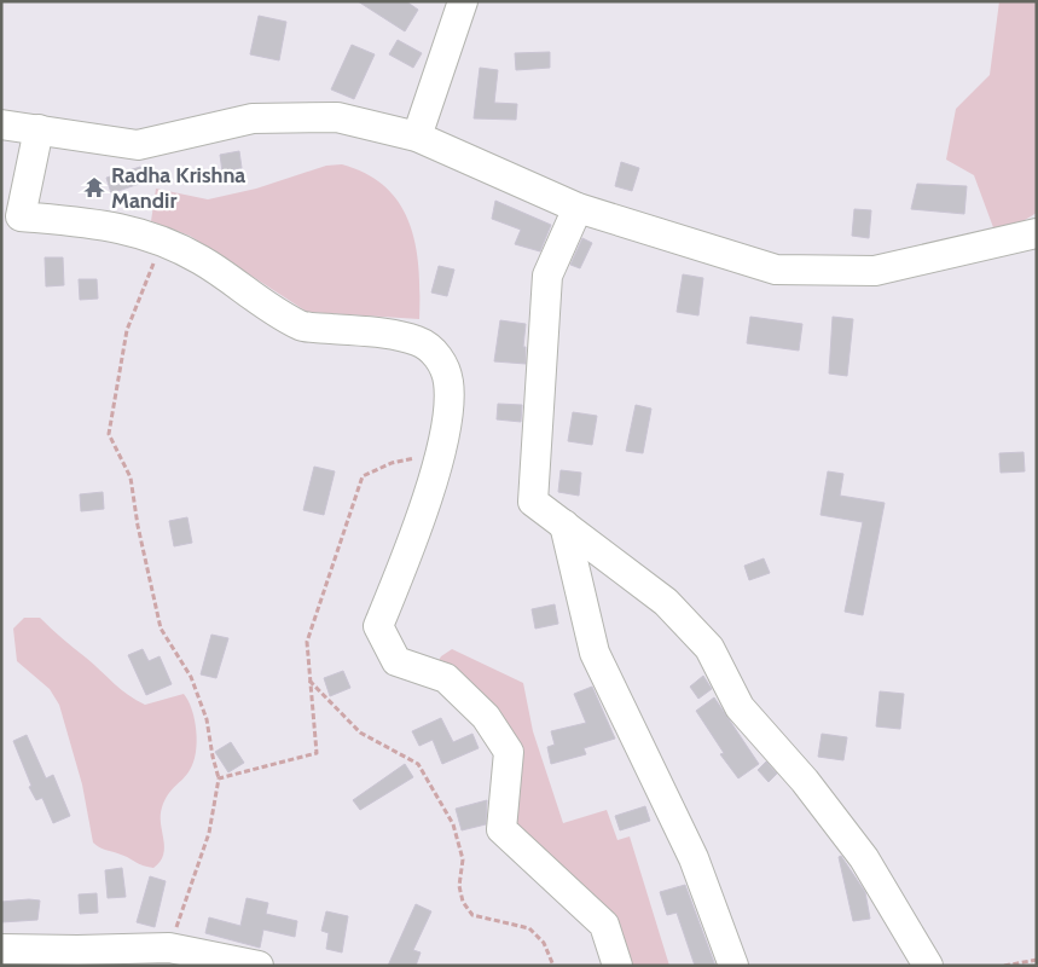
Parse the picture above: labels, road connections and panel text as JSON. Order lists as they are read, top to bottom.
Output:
{
  "places": {
    "temple": ["Radha Krishna Mandir"]
  }
}
